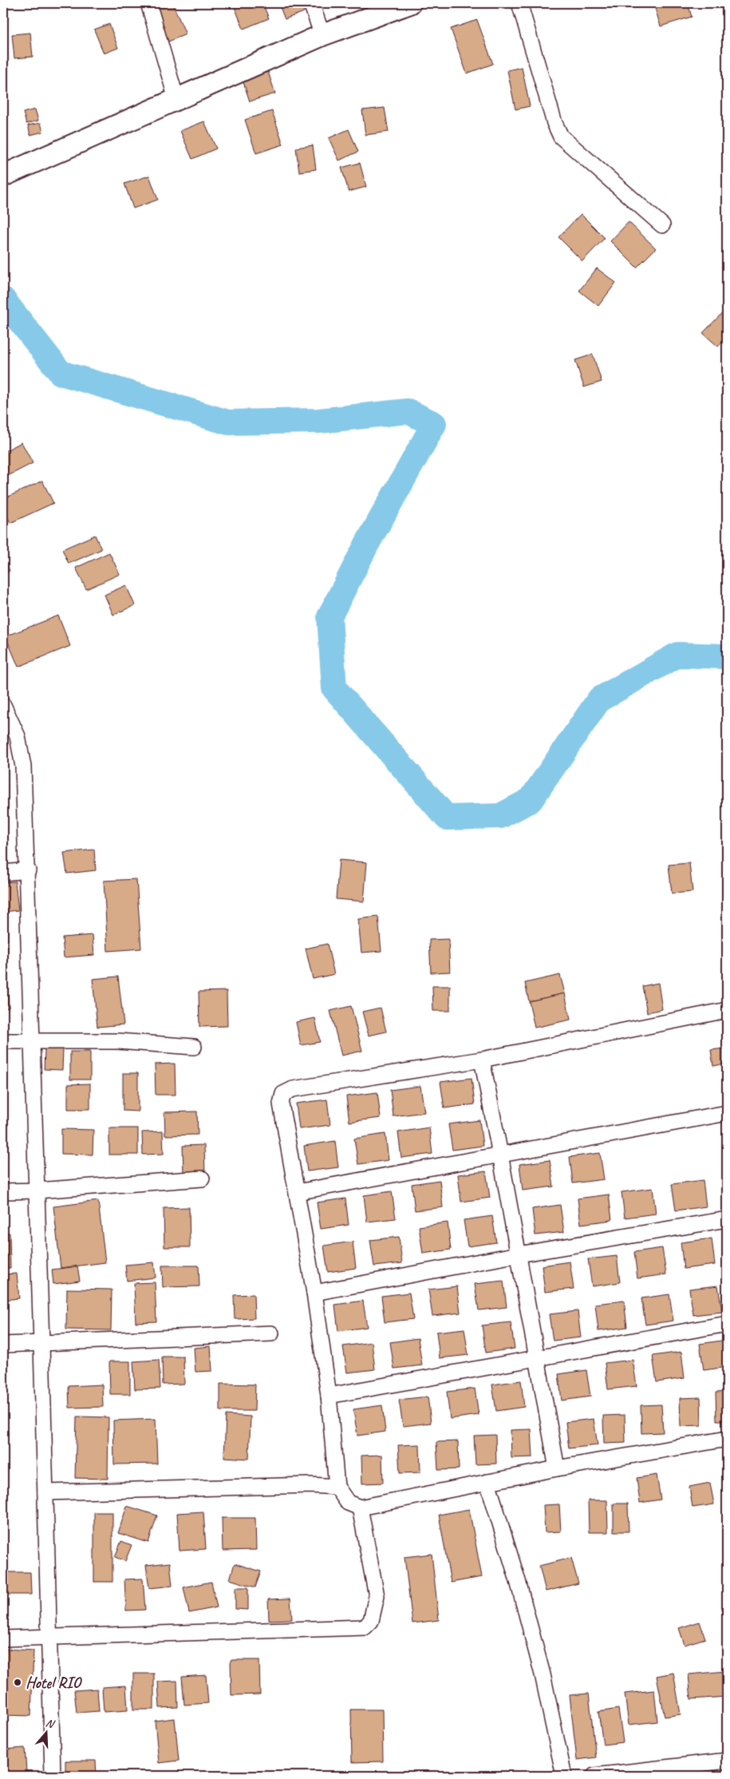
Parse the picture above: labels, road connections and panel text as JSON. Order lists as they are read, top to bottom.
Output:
{
  "places": ["Hotel RIO"],
  "north": "top"
}
